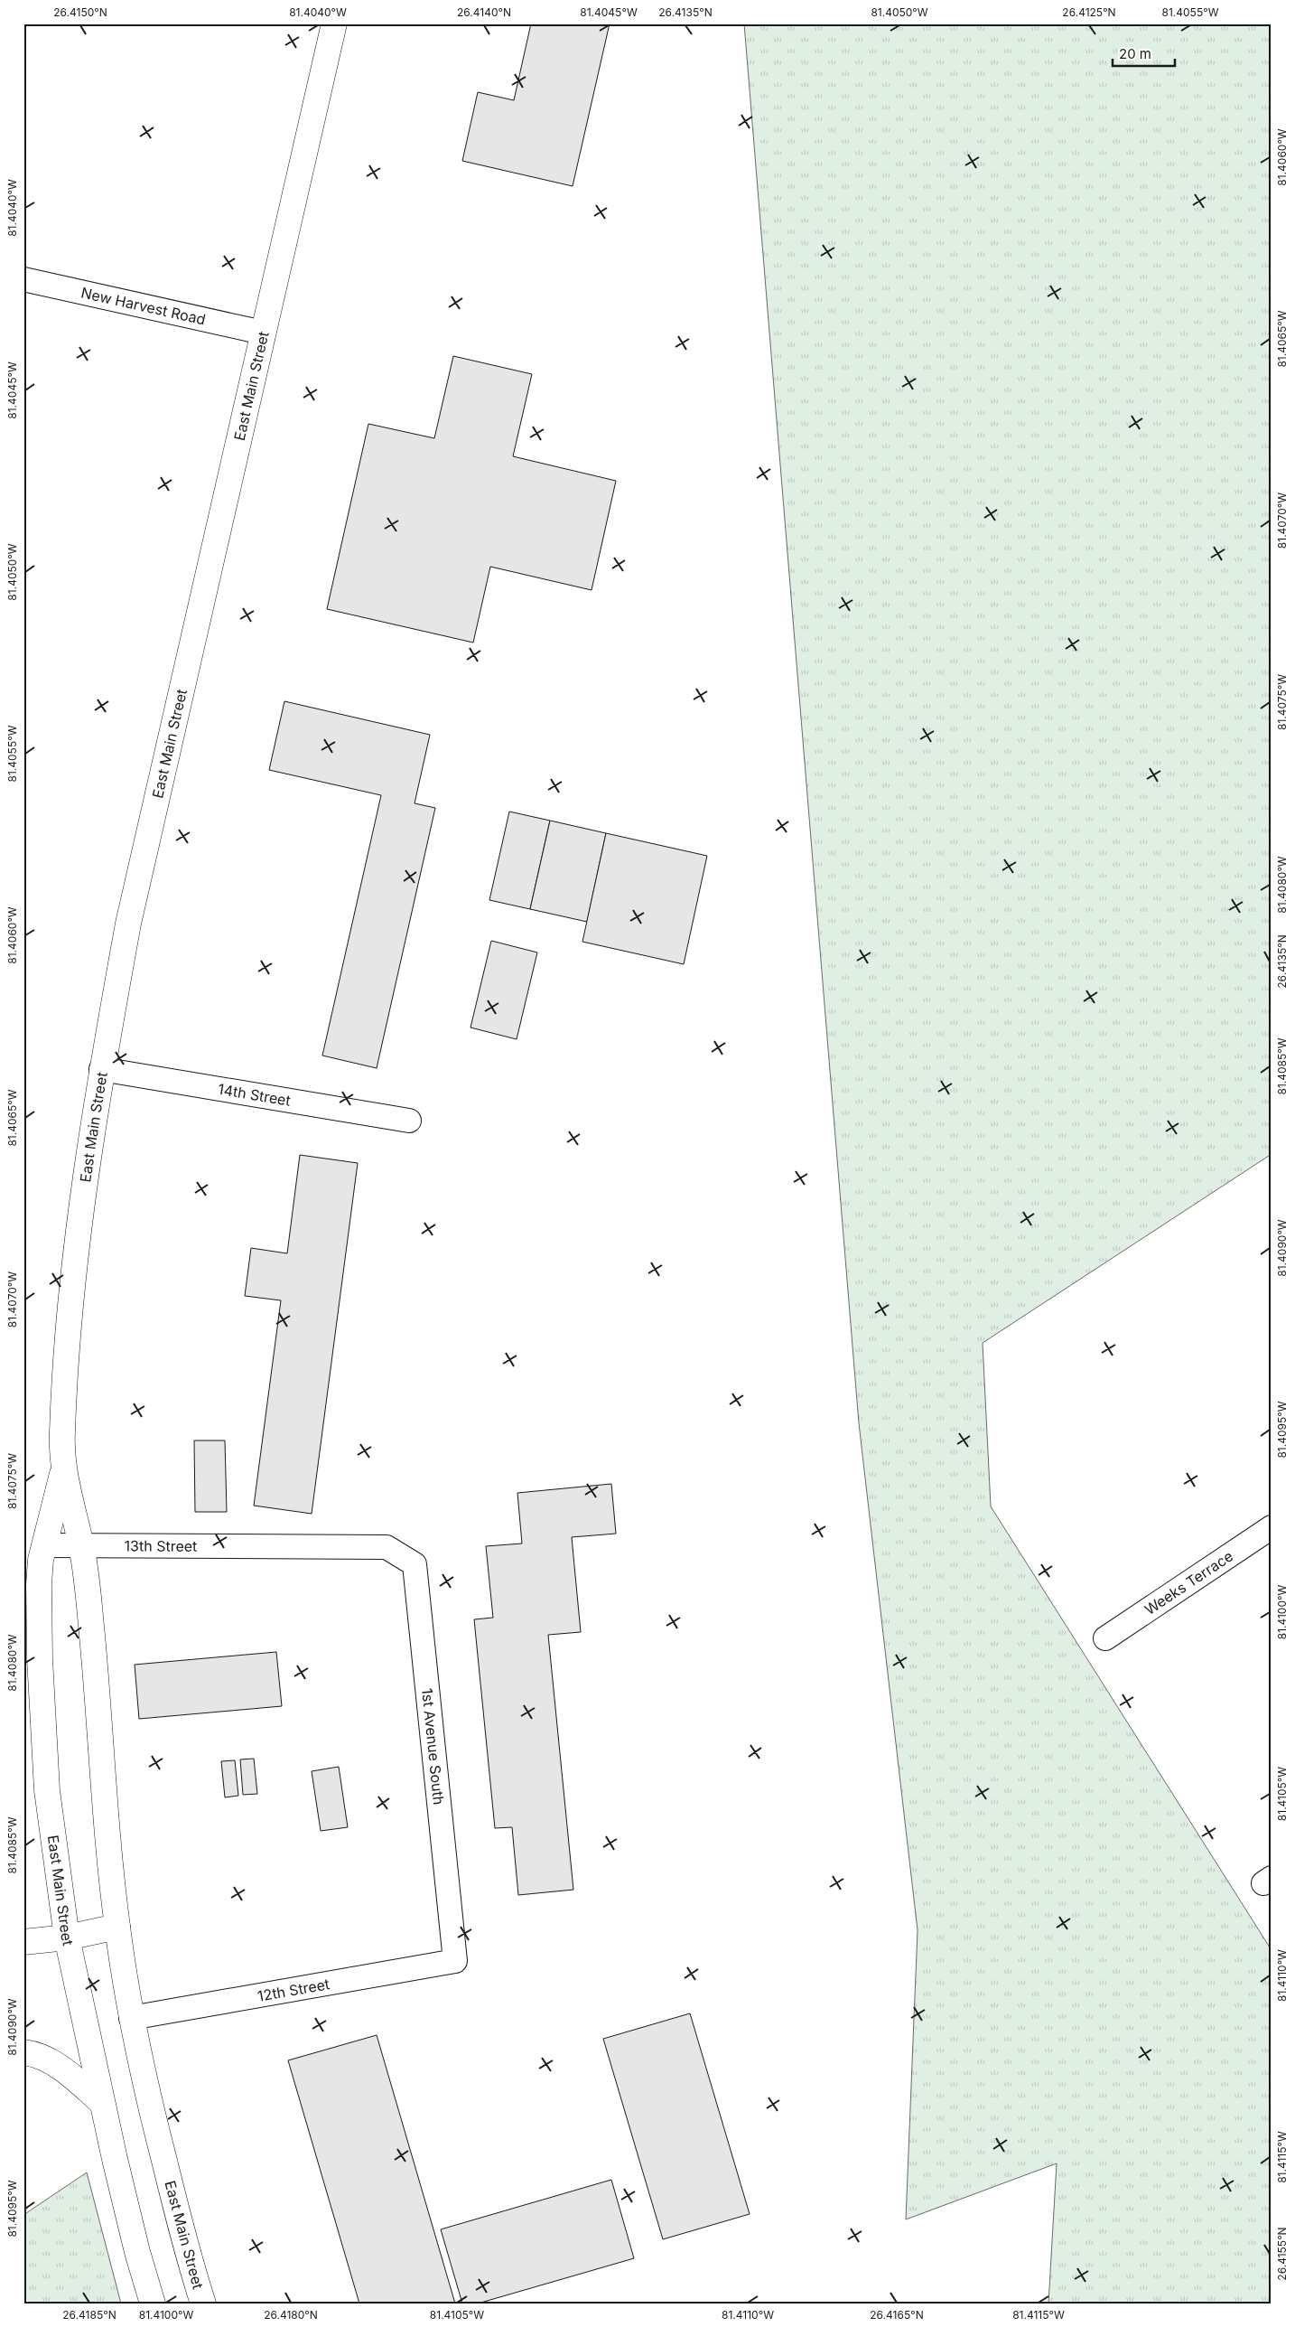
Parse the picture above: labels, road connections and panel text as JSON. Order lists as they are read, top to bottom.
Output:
{
  "streets": {
    "main road": ["East Main Street"],
    "street": [
      "New Harvest Road",
      "14th Street",
      "13th Street",
      "Weeks Terrace",
      "1st Avenue South",
      "12th Street"
    ]
  },
  "crossings": [
    ["New Harvest Road", "East Main Street"],
    ["East Main Street", "14th Street"],
    ["East Main Street", "13th Street"],
    ["East Main Street", "12th Street"],
    ["13th Street", "1st Avenue South"],
    ["1st Avenue South", "12th Street"]
  ],
  "scale_bar": "20 m",
  "coordinates": [
    "26.4150°N",
    "81.4040°W",
    "26.4140°N",
    "81.4045°W",
    "26.4135°N",
    "81.4050°W",
    "26.4125°N",
    "81.4055°W",
    "81.4060°W",
    "81.4065°W",
    "81.4070°W",
    "81.4075°W",
    "81.4080°W",
    "81.4085°W",
    "81.4090°W",
    "81.4095°W",
    "81.4100°W",
    "81.4105°W",
    "81.4110°W",
    "81.4115°W",
    "26.4155°N",
    "26.4185°N",
    "26.4180°N",
    "26.4165°N"
  ]
}
